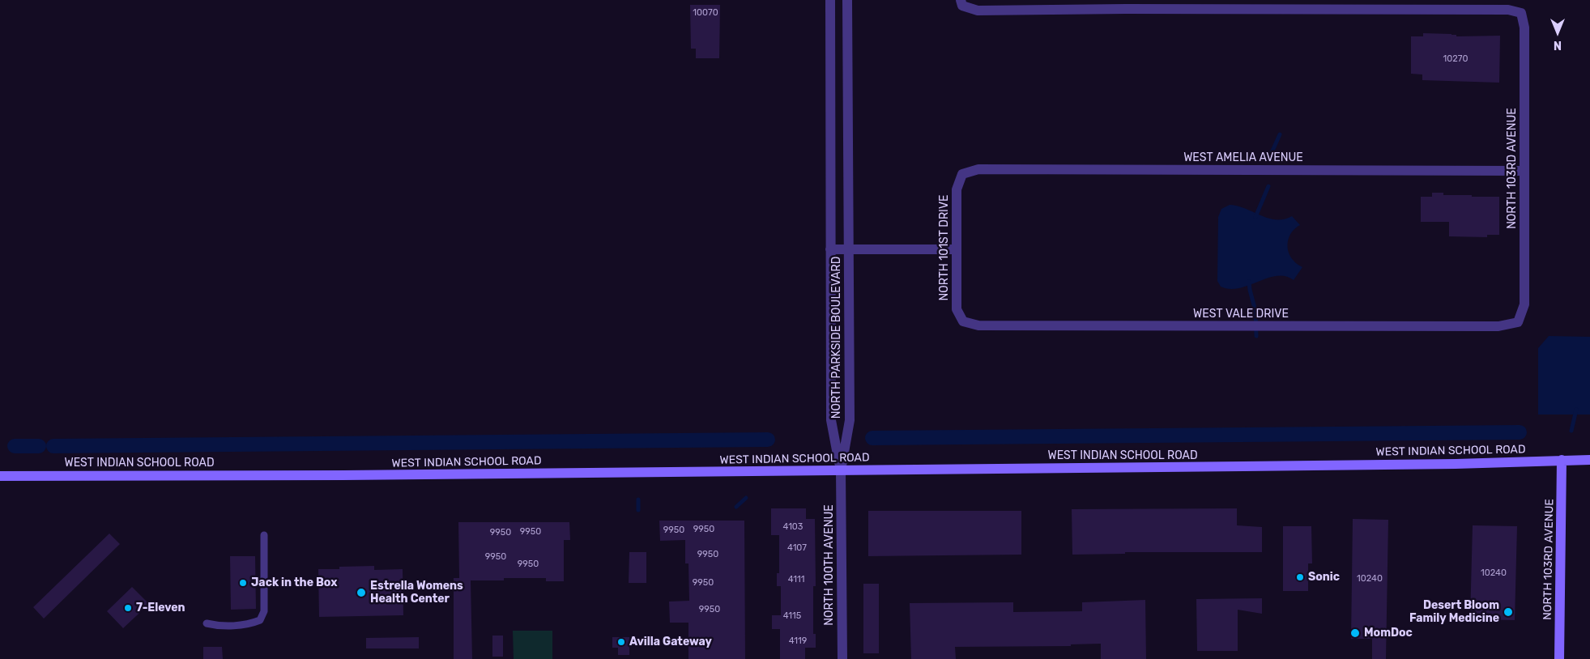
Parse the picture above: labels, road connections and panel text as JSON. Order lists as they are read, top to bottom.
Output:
{
  "streets": {
    "main road": ["NORTH 103RD AVENUE", "WEST INDIAN SCHOOL ROAD"],
    "street": [
      "WEST AMELIA AVENUE",
      "NORTH 101ST DRIVE",
      "WEST VALE DRIVE",
      "NORTH PARKSIDE BOULEVARD",
      "NORTH 100TH AVENUE"
    ]
  },
  "crossings": [
    ["WEST AMELIA AVENUE", "NORTH 103RD AVENUE"],
    ["WEST AMELIA AVENUE", "NORTH 101ST DRIVE"],
    ["NORTH 103RD AVENUE", "WEST VALE DRIVE"],
    ["NORTH 103RD AVENUE", "WEST INDIAN SCHOOL ROAD"],
    ["NORTH 101ST DRIVE", "WEST VALE DRIVE"],
    ["NORTH PARKSIDE BOULEVARD", "WEST INDIAN SCHOOL ROAD"],
    ["NORTH PARKSIDE BOULEVARD", "NORTH 100TH AVENUE"],
    ["WEST INDIAN SCHOOL ROAD", "NORTH 100TH AVENUE"]
  ],
  "places": [
    "Sonic",
    "Jack in the Box",
    "Estrella Womens Health Center",
    "7-Eleven",
    "Desert Bloom Family Medicine",
    "MomDoc",
    "Avilla Gateway"
  ],
  "house_numbers": [
    "10070",
    "10270",
    "4103",
    "9950",
    "9950",
    "9950",
    "9950",
    "4107",
    "9950",
    "9950",
    "9950",
    "10240",
    "10240",
    "4111",
    "9950",
    "9950",
    "4115",
    "4119"
  ],
  "north": "bottom"
}
